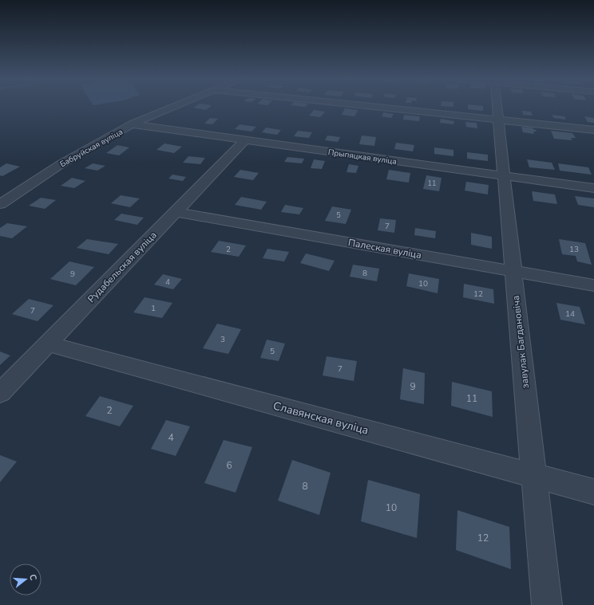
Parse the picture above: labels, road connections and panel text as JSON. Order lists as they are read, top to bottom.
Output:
{
  "streets": {
    "street": [
      "Бабруйская вуліца",
      "Прыпяцкая вуліца",
      "Палеская вуліца",
      "Рудабельская вуліца",
      "завулак Багдановіча",
      "Славянская вуліца"
    ]
  },
  "crossings": [
    ["Бабруйская вуліца", "Прыпяцкая вуліца"],
    ["Прыпяцкая вуліца", "Рудабельская вуліца"],
    ["Прыпяцкая вуліца", "завулак Багдановіча"],
    ["Палеская вуліца", "Рудабельская вуліца"],
    ["Палеская вуліца", "завулак Багдановіча"],
    ["Рудабельская вуліца", "Славянская вуліца"],
    ["завулак Багдановіча", "Славянская вуліца"]
  ],
  "house_numbers": [
    "11",
    "5",
    "7",
    "2",
    "13",
    "8",
    "9",
    "4",
    "10",
    "12",
    "1",
    "7",
    "14",
    "3",
    "5",
    "7",
    "9",
    "11",
    "2",
    "4",
    "6",
    "8",
    "10",
    "12"
  ],
  "north": "right"
}
